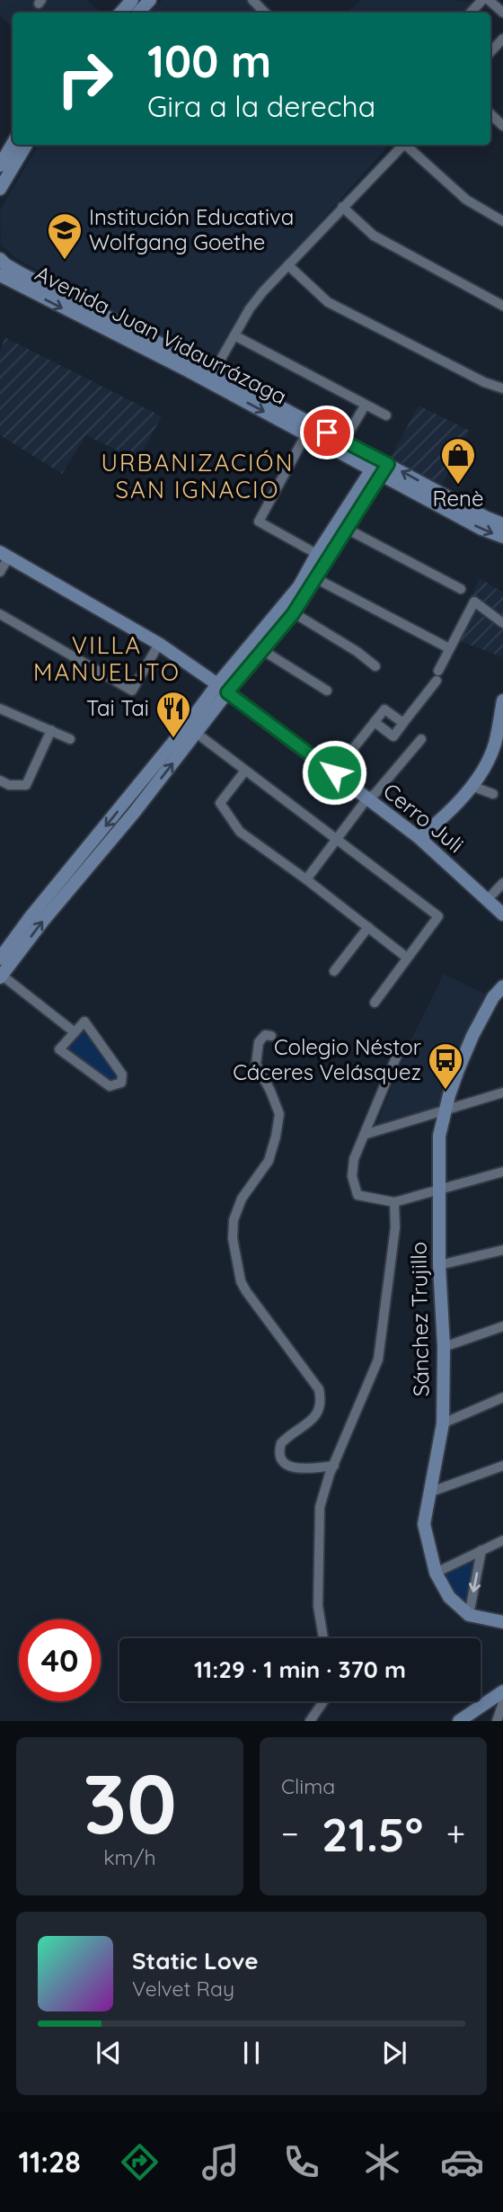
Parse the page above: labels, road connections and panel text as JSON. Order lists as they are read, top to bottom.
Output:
{
  "streets": {
    "street": ["Avenida Juan Vidaurrázaga", "Cerro Juli", "Sánchez Trujillo"]
  },
  "districts": ["URBANIZACIÓN SAN IGNACIO", "VILLA MANUELITO"],
  "places": {
    "school or university": ["Institución Educativa Wolfgang Goethe"],
    "shop": ["Renè"],
    "restaurant": ["Tai Tai"],
    "bus stop": ["Colegio Néstor Cáceres Velásquez"]
  },
  "page": {
    "turn": ["100 m", "Gira a la derecha"],
    "limit": "40",
    "trip": "11:29 · 1 min · 370 m",
    "tile": [
      ["30", "km/h"],
      "Clima"
    ],
    "heat": ["−", "21.5°", "+"],
    "song": ["Static Love", "Velvet Ray"],
    "tabs": "11:28"
  }
}
